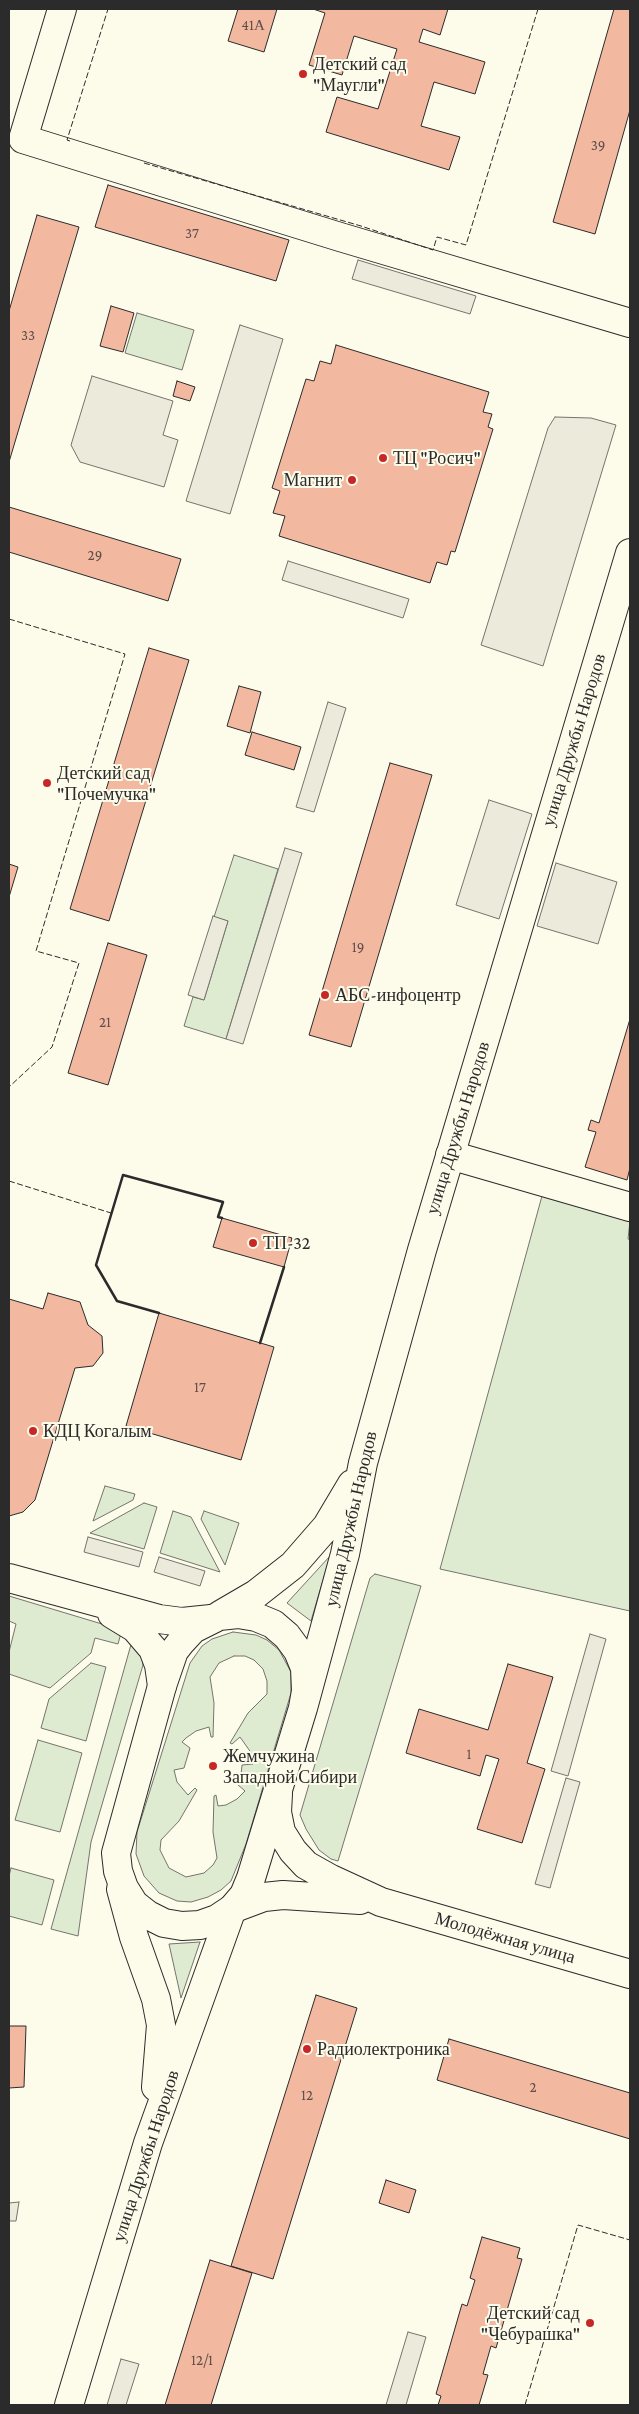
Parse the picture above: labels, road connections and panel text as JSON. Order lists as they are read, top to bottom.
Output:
{
  "streets": {
    "main road": ["улица Дружбы Народов", "Молодёжная улица"]
  },
  "places": [
    "Детский сад \"Маугли\"",
    "ТЦ \"Росич\"",
    "Магнит",
    "Детский сад \"Почемучка\"",
    "АБС-инфоцентр",
    "ТП-32",
    "КДЦ Когалым",
    "Жемчужина Западной Сибири",
    "Радиолектроника",
    "Детский сад \"Чебурашка\""
  ],
  "house_numbers": [
    "41А",
    "39",
    "37",
    "33",
    "29",
    "19",
    "21",
    "17",
    "1",
    "2",
    "12",
    "12/1"
  ]
}
